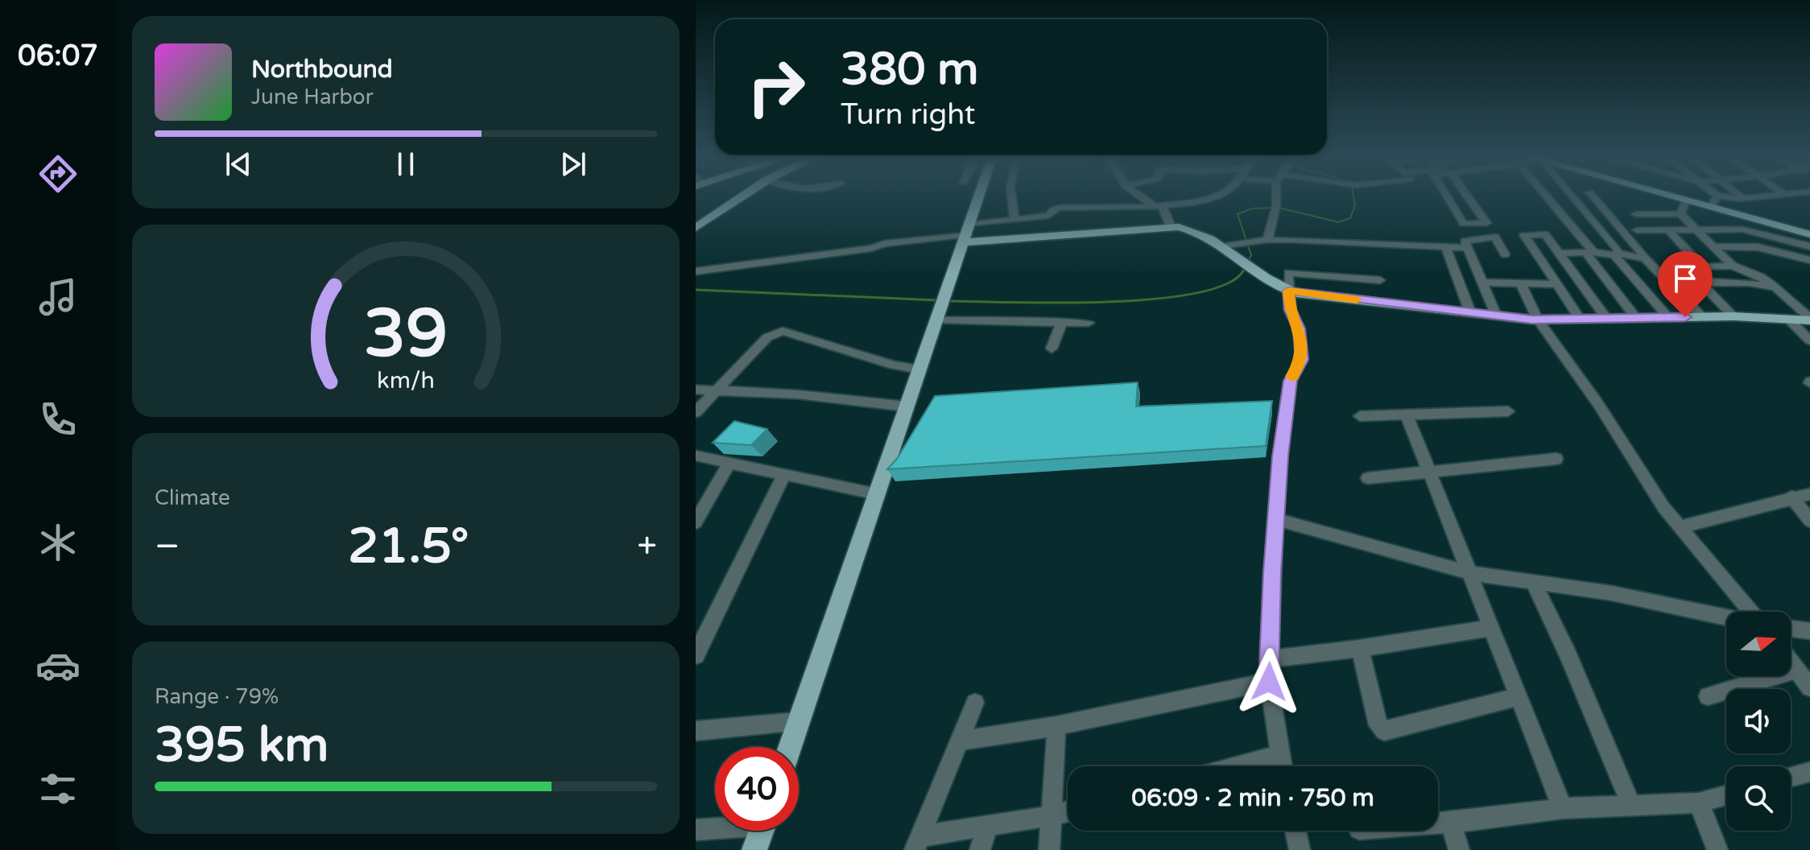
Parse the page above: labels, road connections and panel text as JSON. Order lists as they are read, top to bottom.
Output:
{
  "north": "right",
  "page": {
    "tabs": "06:07",
    "turn": ["380 m", "Turn right"],
    "song": ["Northbound", "June Harbor"],
    "tile": [
      "Climate",
      ["Range · 79%", "395 km"]
    ],
    "heat": ["−", "21.5°", "+"],
    "limit": "40",
    "trip": "06:09 · 2 min · 750 m",
    "gauge": ["39", "km/h"]
  }
}
